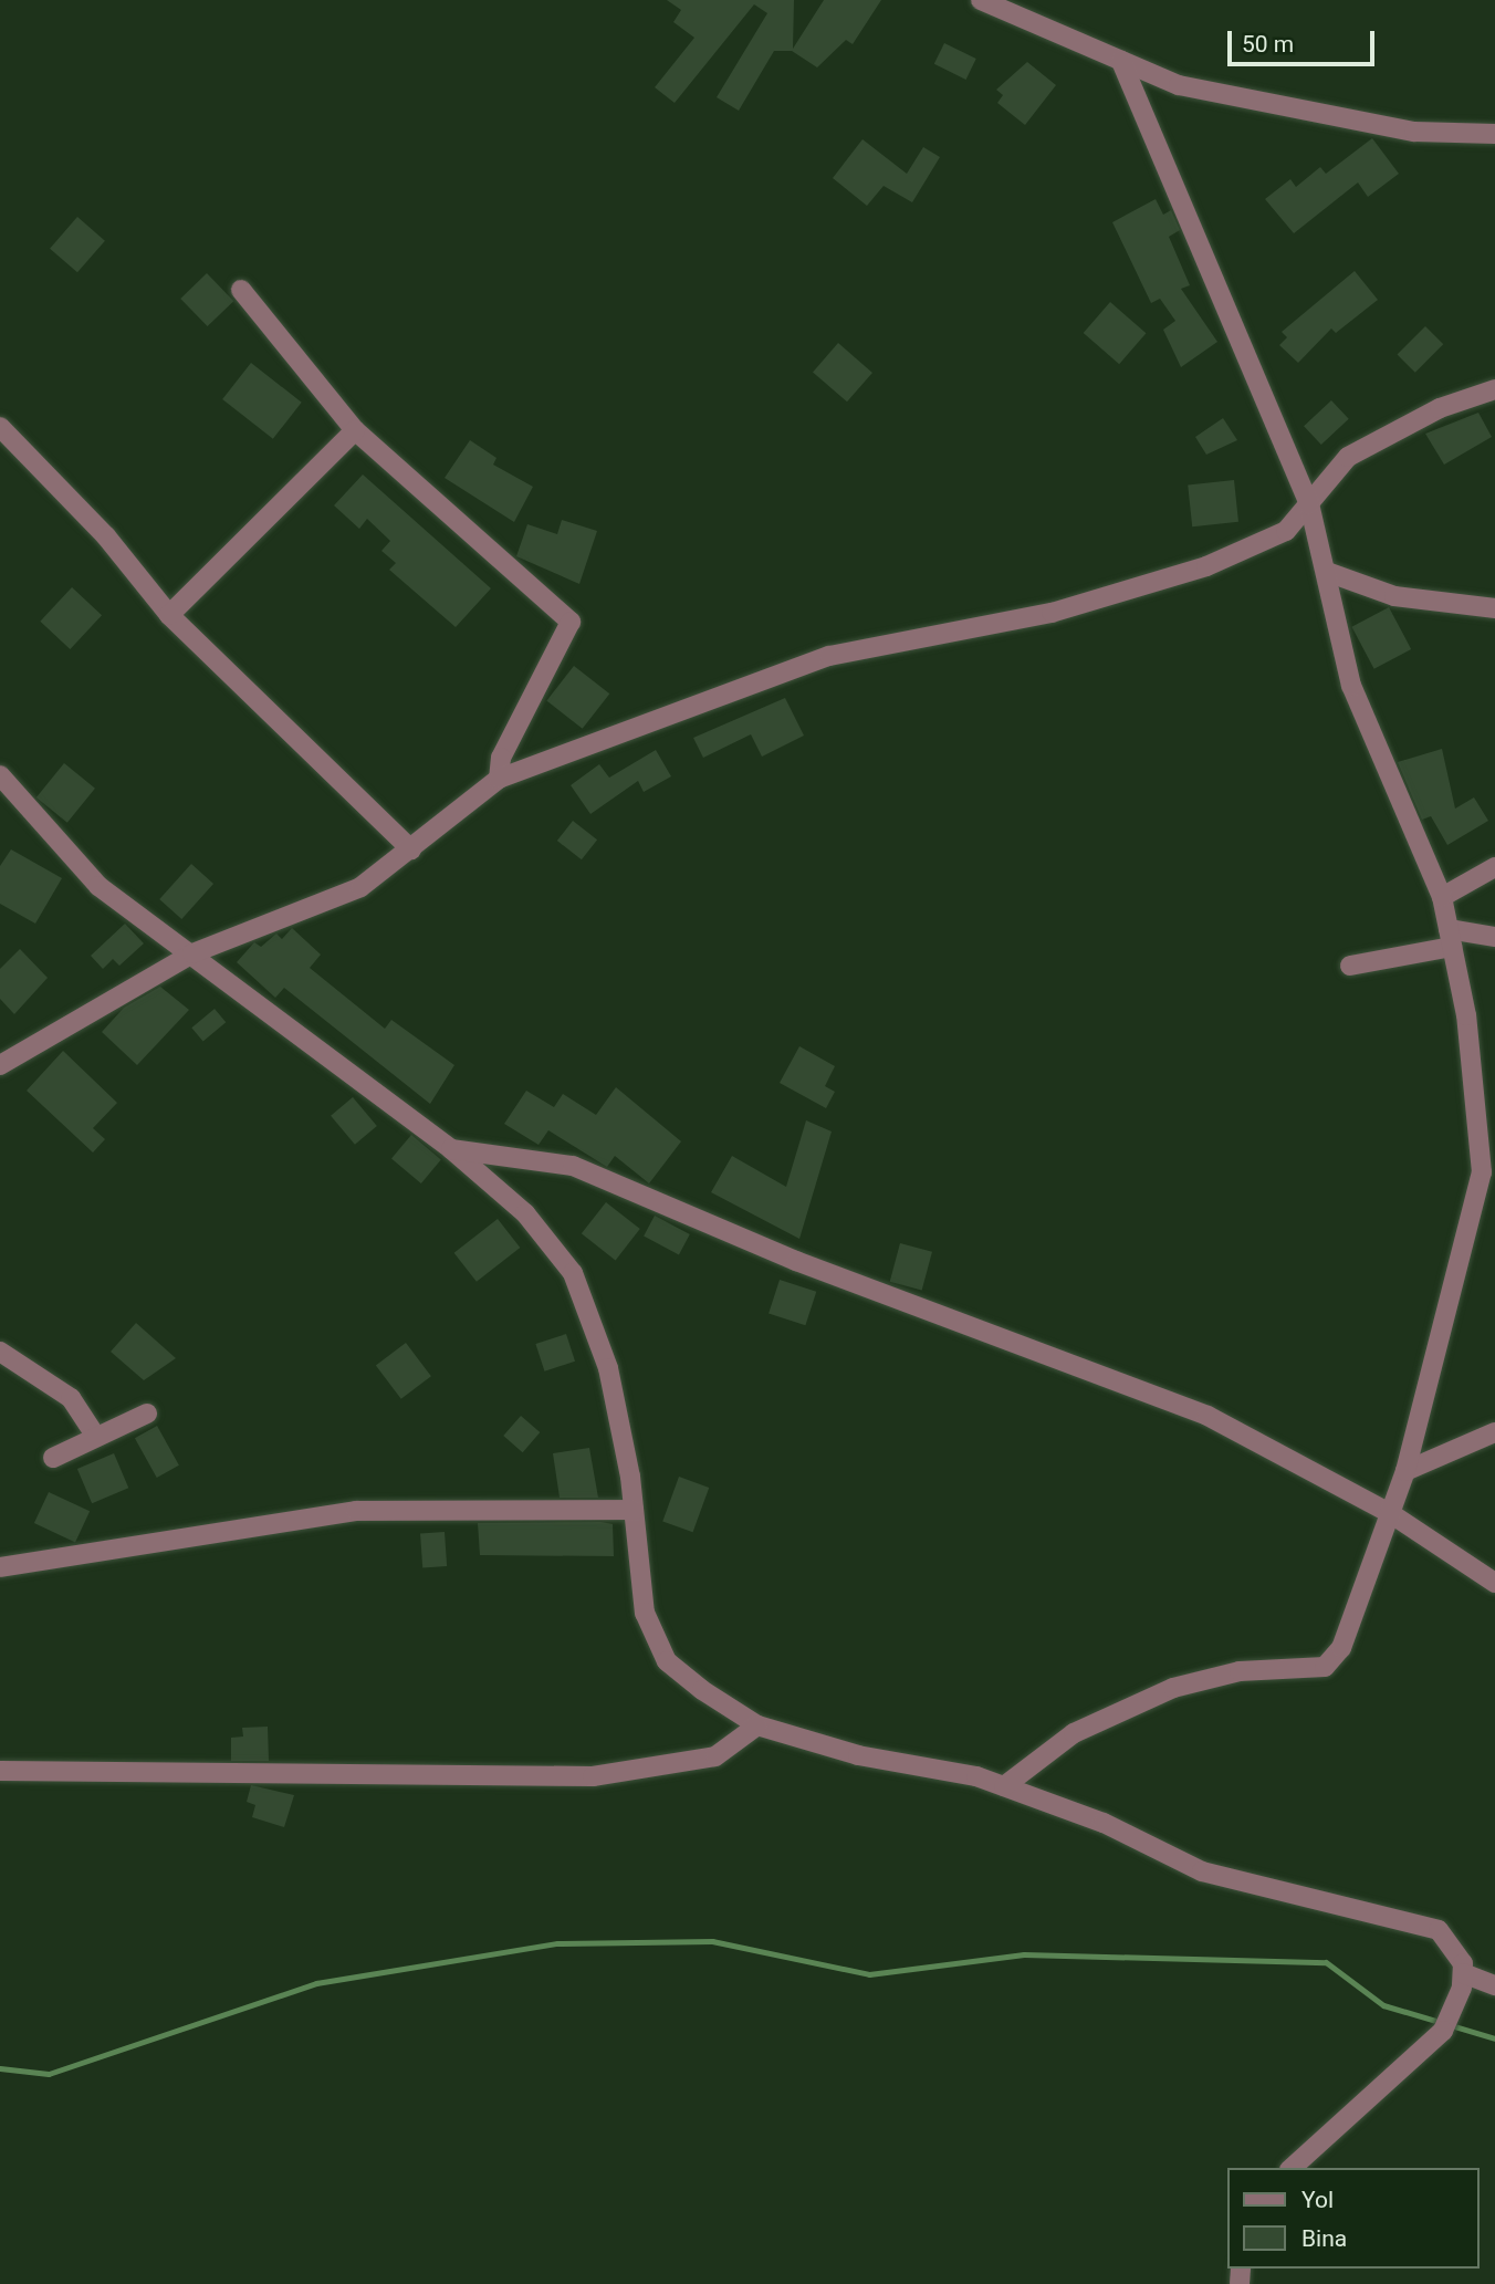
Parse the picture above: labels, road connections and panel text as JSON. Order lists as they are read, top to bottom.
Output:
{
  "legend": ["Yol", "Bina"],
  "scale_bar": "50 m"
}
